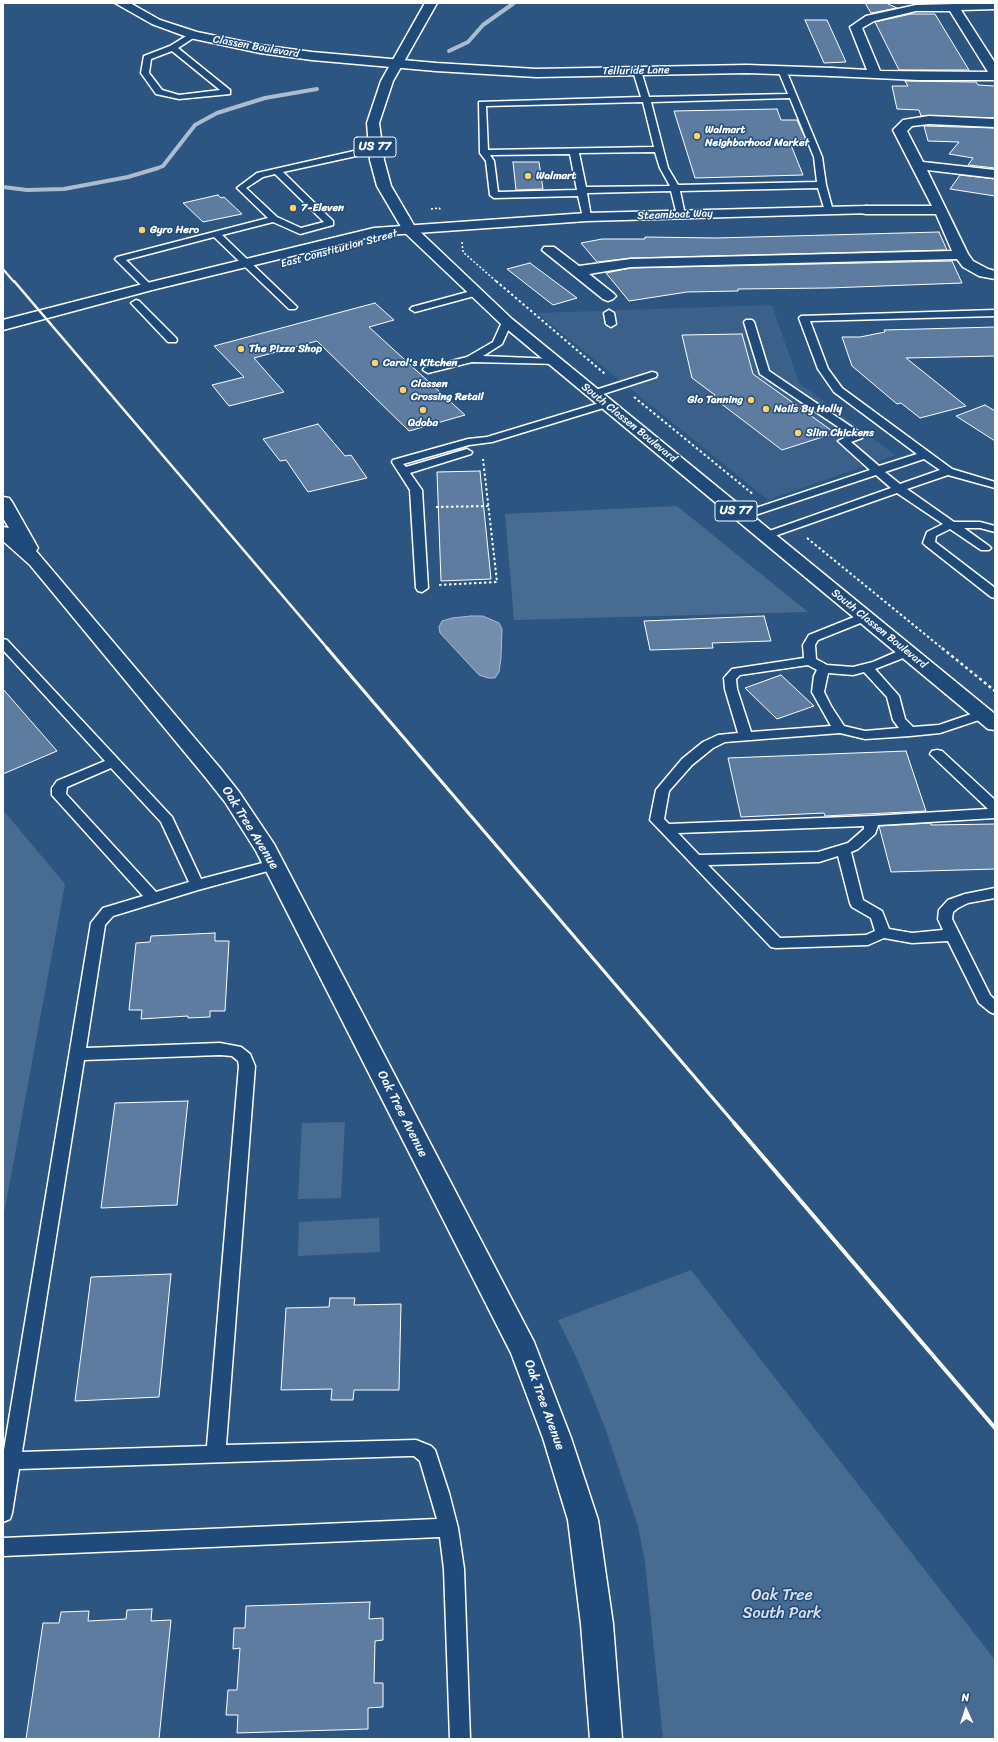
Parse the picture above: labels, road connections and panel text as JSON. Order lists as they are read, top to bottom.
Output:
{
  "streets": {
    "street": [
      "Classen Boulevard",
      "Telluride Lane",
      "US 77",
      "Steamboat Way",
      "East Constitution Street",
      "South Classen Boulevard",
      "Oak Tree Avenue"
    ]
  },
  "crossings": [
    ["Classen Boulevard", "Telluride Lane"],
    ["Classen Boulevard", "US 77"],
    ["Classen Boulevard", "South Classen Boulevard"],
    ["Telluride Lane", "US 77"],
    ["Telluride Lane", "South Classen Boulevard"],
    ["US 77", "South Classen Boulevard"],
    ["Steamboat Way", "East Constitution Street"],
    ["Steamboat Way", "South Classen Boulevard"],
    ["East Constitution Street", "South Classen Boulevard"]
  ],
  "parks": ["Oak Tree South Park"],
  "places": [
    "Walmart Neighborhood Market",
    "Walmart",
    "7-Eleven",
    "Gyro Hero",
    "The Pizza Shop",
    "Carol's Kitchen",
    "Classen Crossing Retail",
    "Glo Tanning",
    "Nails By Holly",
    "Qdoba",
    "Slim Chickens"
  ],
  "north": "top"
}
